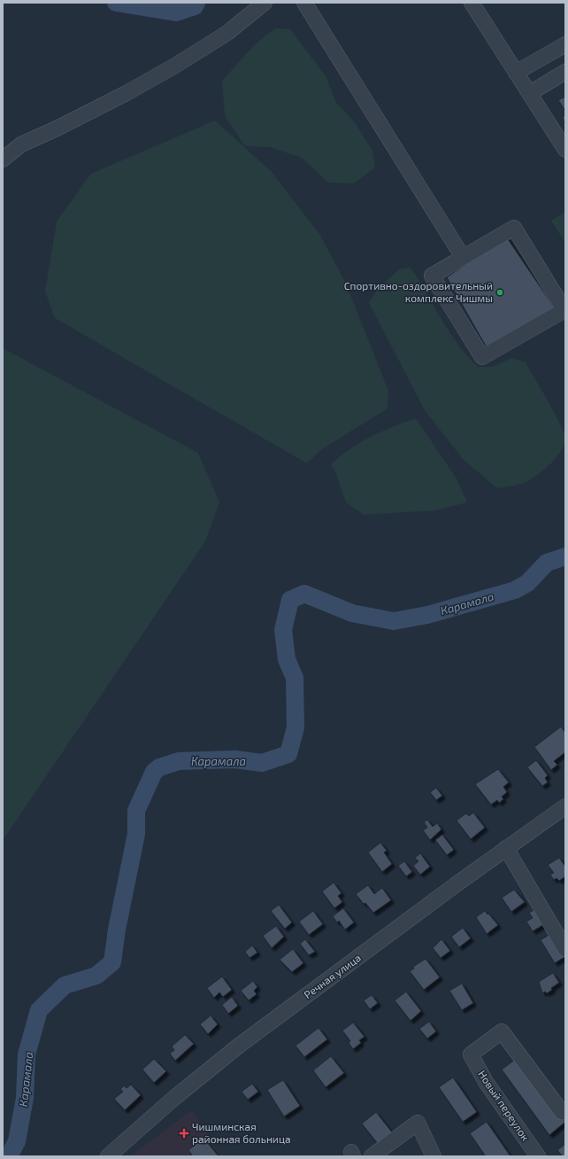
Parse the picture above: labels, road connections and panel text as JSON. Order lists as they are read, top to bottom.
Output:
{
  "streets": {
    "street": ["Речная улица", "Новый переулок"]
  },
  "water": ["Карамала"],
  "places": {
    "other": ["Спортивно-оздоровительный комплекс Чишмы"],
    "health": ["Чишминская районная больница"]
  }
}
